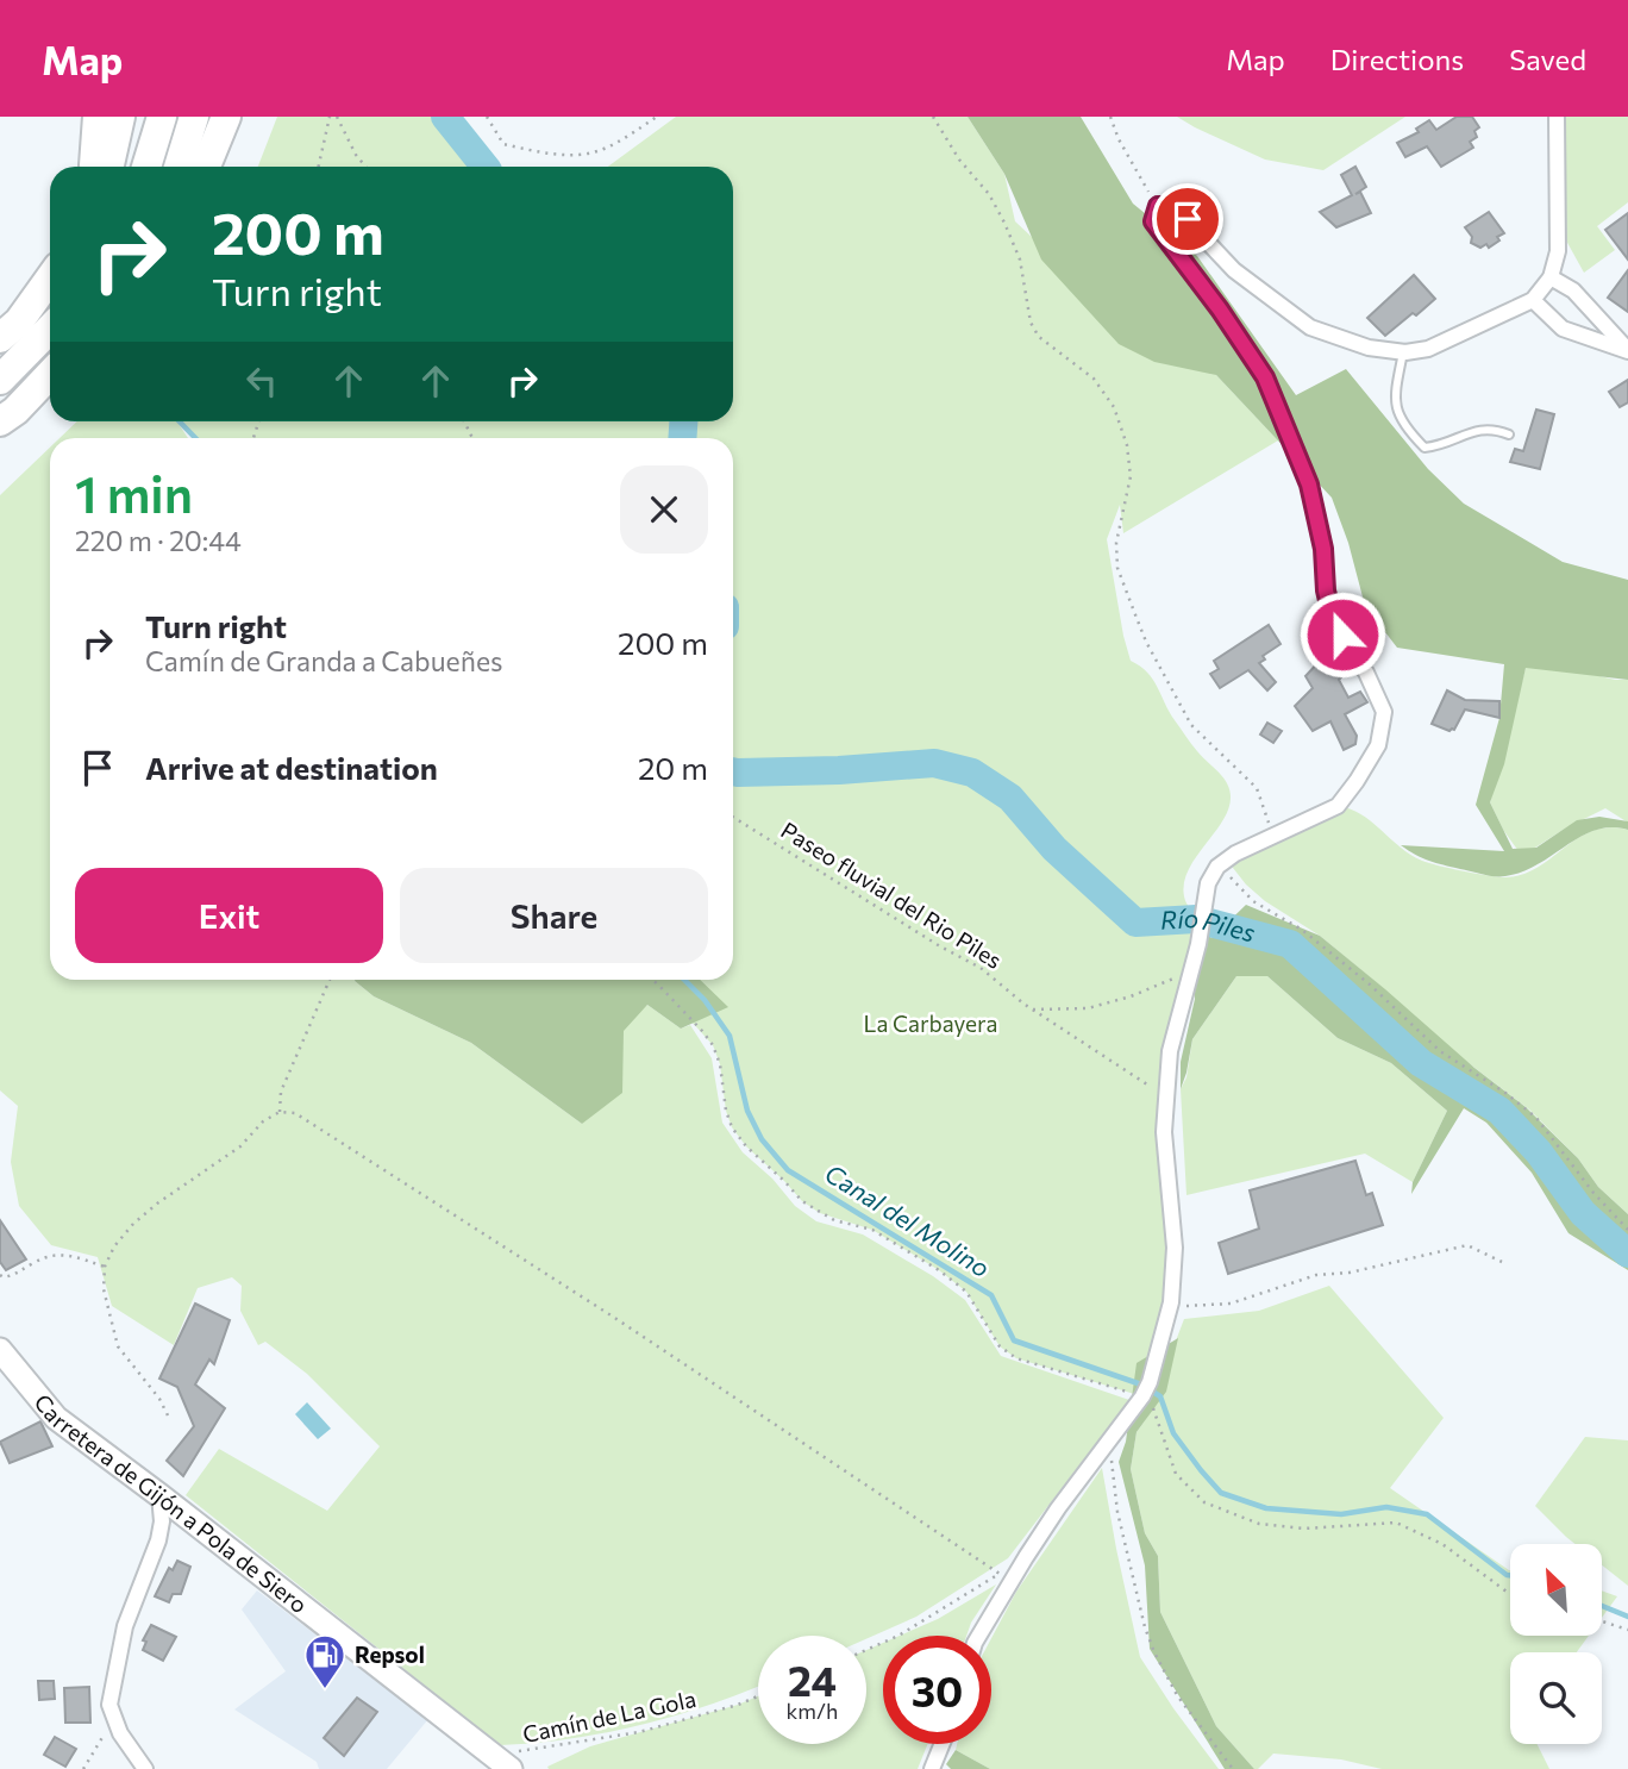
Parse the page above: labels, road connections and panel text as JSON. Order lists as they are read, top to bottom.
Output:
{
  "streets": {
    "street": ["Carretera de Gijón a Pola de Siero"],
    "path": ["Paseo fluvial del Rio Piles", "Camín de La Gola"]
  },
  "crossings": [
    ["Carretera de Gijón a Pola de Siero", "Camín de La Gola"]
  ],
  "water": ["Río Piles", "Canal del Molino"],
  "parks": ["La Carbayera"],
  "places": {
    "fuel station": ["Repsol"]
  },
  "north": "top left",
  "page": {
    "header": "Map",
    "nav": ["Map", "Directions", "Saved"],
    "turn": ["200 m", "Turn right"],
    "heading": ["1 min", "220 m · 20:44"],
    "list": [
      {
        "name": "Turn right",
        "note": "Camín de Granda a Cabueñes",
        "value": "200 m"
      },
      {
        "name": "Arrive at destination",
        "value": "20 m"
      }
    ],
    "buttons": ["Exit", "Share"],
    "speed": "24 km/h",
    "limit": "30"
  }
}
